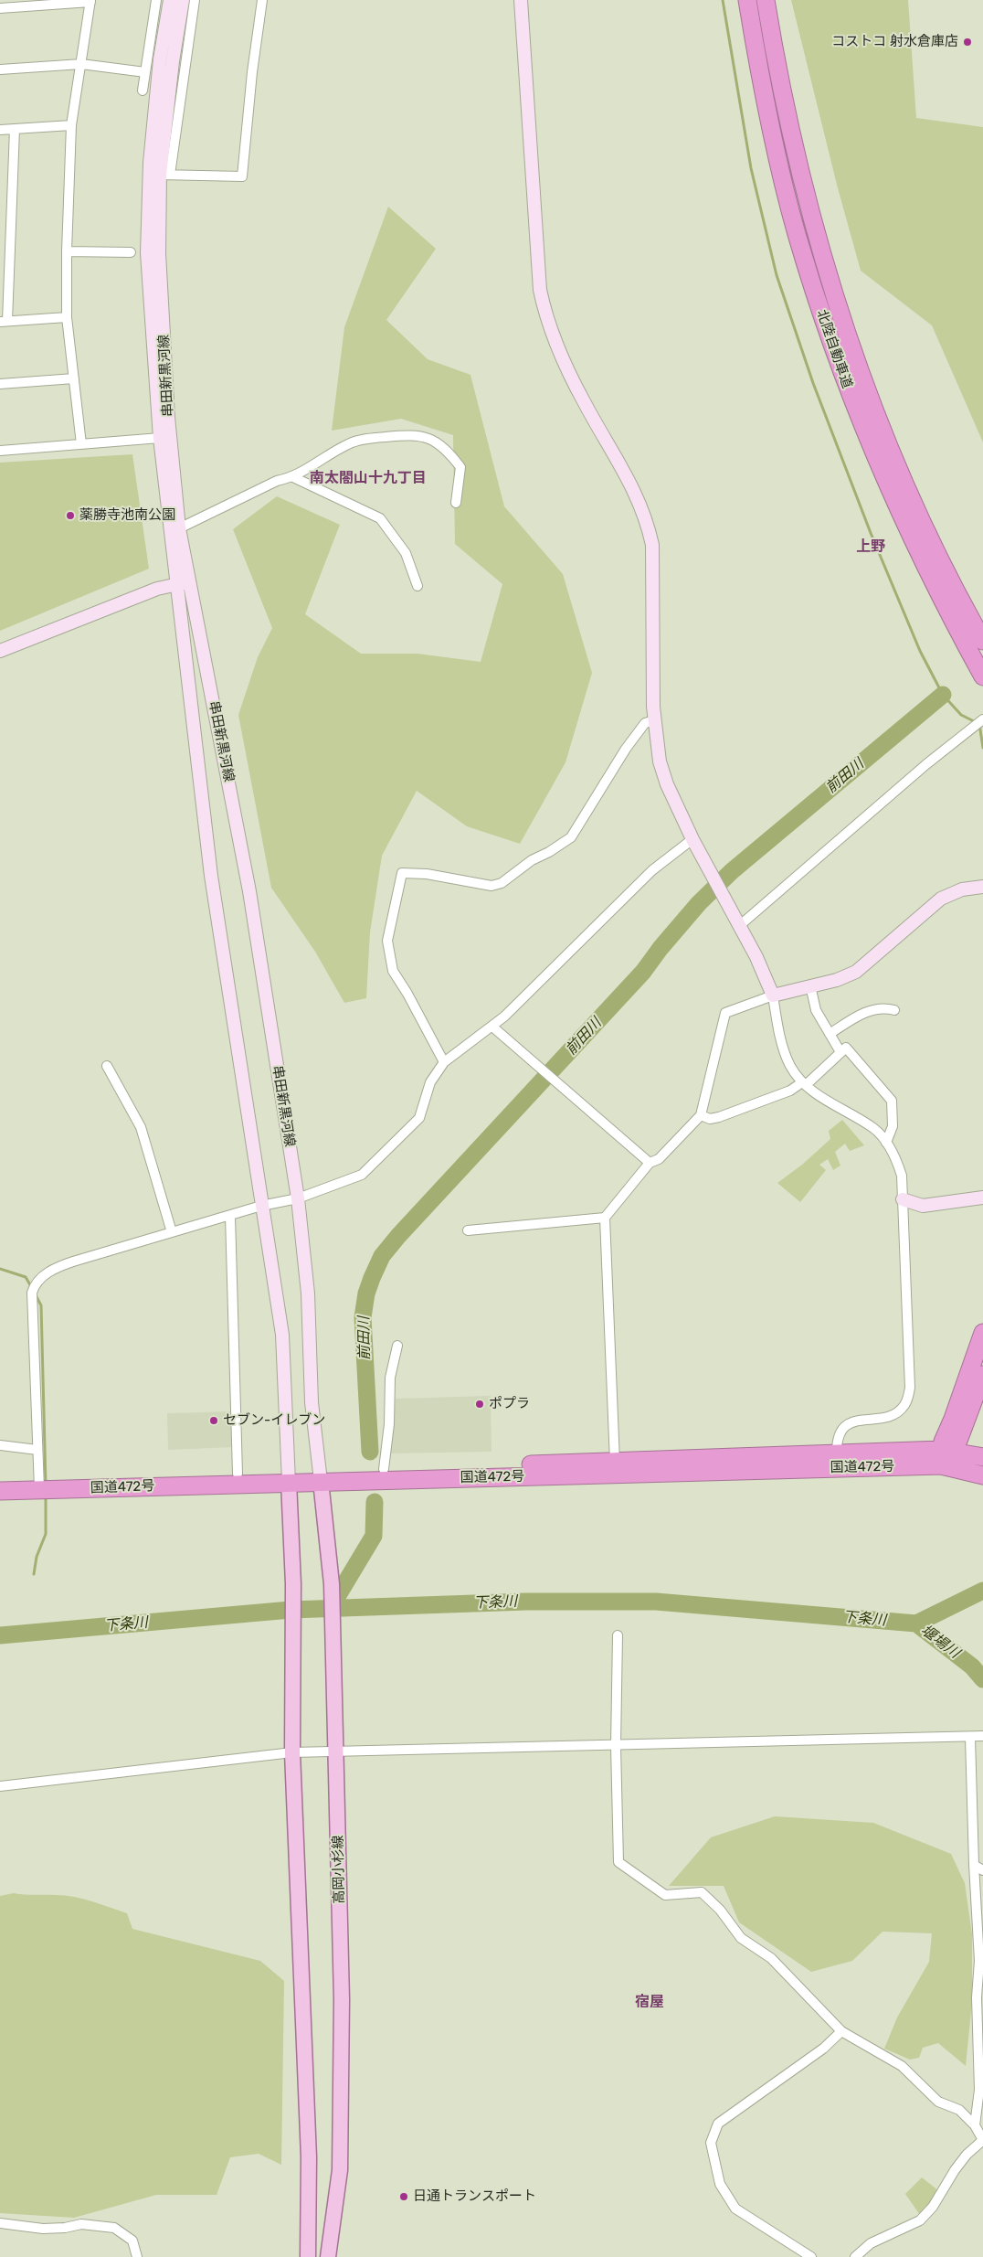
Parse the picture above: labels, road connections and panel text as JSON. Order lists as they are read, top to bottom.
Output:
{
  "streets": {
    "highway": ["北陸自動車道", "国道472号"],
    "main road": ["串田新黒河線", "高岡小杉線"]
  },
  "crossings": [
    ["串田新黒河線", "国道472号"],
    ["串田新黒河線", "高岡小杉線"],
    ["国道472号", "高岡小杉線"]
  ],
  "districts": ["南太閤山十九丁目", "上野", "宿屋"],
  "water": ["前田川", "下条川", "堰場川"],
  "places": [
    "コストコ 射水倉庫店",
    "薬勝寺池南公園",
    "ポプラ",
    "セブン-イレブン",
    "日通トランスポート"
  ]
}
